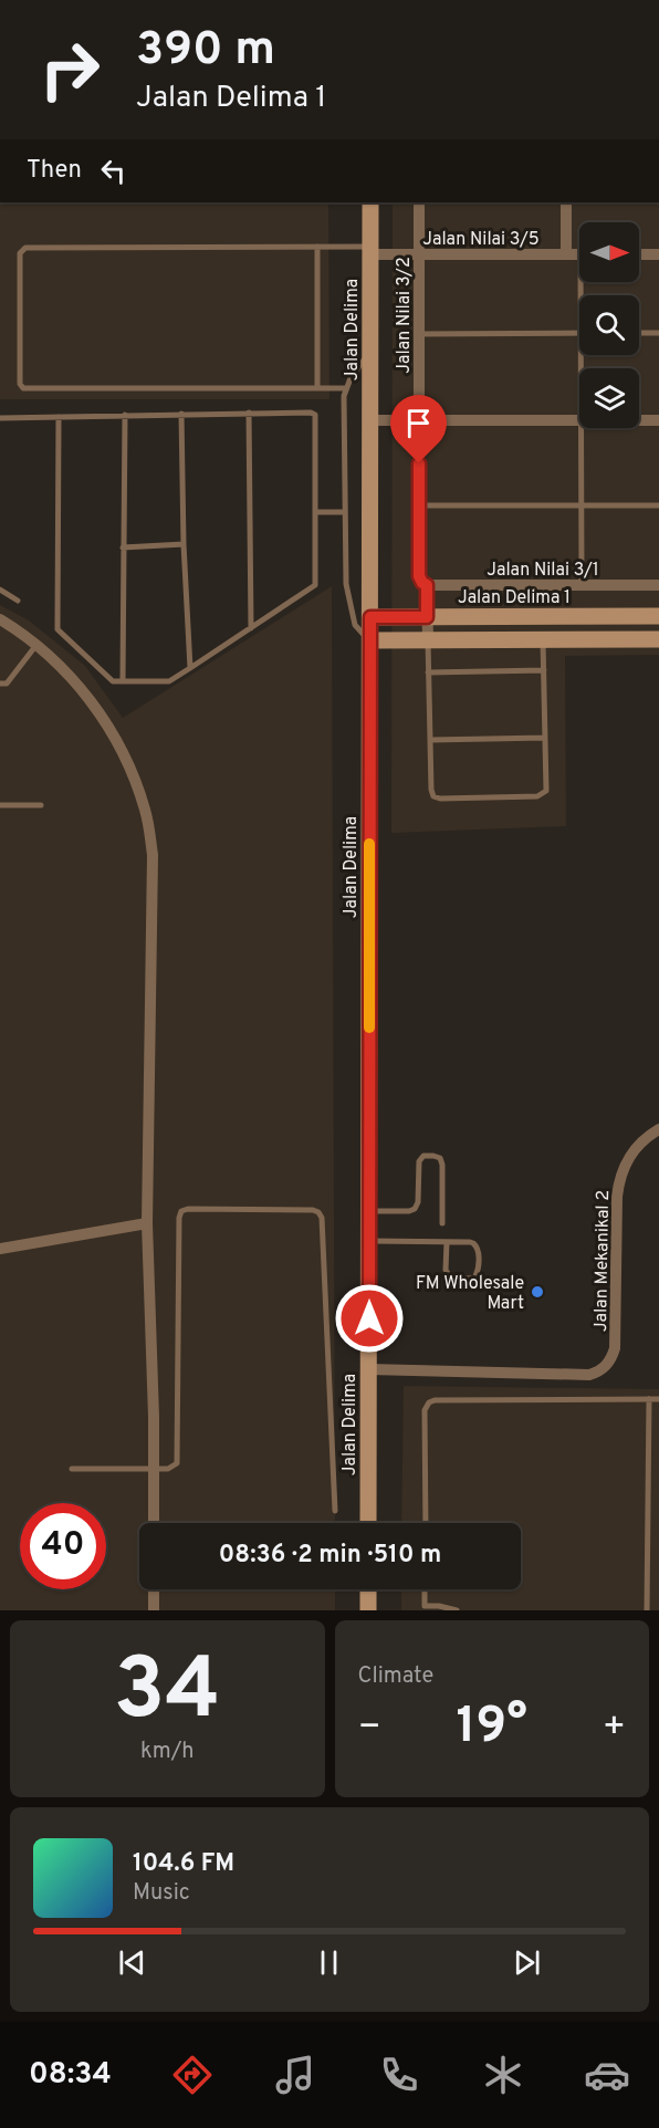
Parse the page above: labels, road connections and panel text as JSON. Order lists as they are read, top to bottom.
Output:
{
  "streets": {
    "street": [
      "Jalan Nilai 3/5",
      "Jalan Nilai 3/2",
      "Jalan Delima",
      "Jalan Nilai 3/1",
      "Jalan Delima 1",
      "Jalan Mekanikal 2"
    ]
  },
  "crossings": [
    ["Jalan Nilai 3/5", "Jalan Nilai 3/2"],
    ["Jalan Nilai 3/5", "Jalan Delima"],
    ["Jalan Nilai 3/2", "Jalan Nilai 3/1"],
    ["Jalan Nilai 3/2", "Jalan Delima 1"],
    ["Jalan Delima", "Jalan Delima 1"],
    ["Jalan Delima", "Jalan Mekanikal 2"]
  ],
  "places": ["FM Wholesale Mart"],
  "north": "right",
  "page": {
    "turn": ["390 m", "Jalan Delima 1"],
    "then": "Then",
    "limit": "40",
    "trip": "08:36 · 2 min · 510 m",
    "tile": [
      ["34", "km/h"],
      "Climate"
    ],
    "heat": ["−", "19°", "+"],
    "song": ["104.6 FM", "Music"],
    "tabs": "08:34"
  }
}
